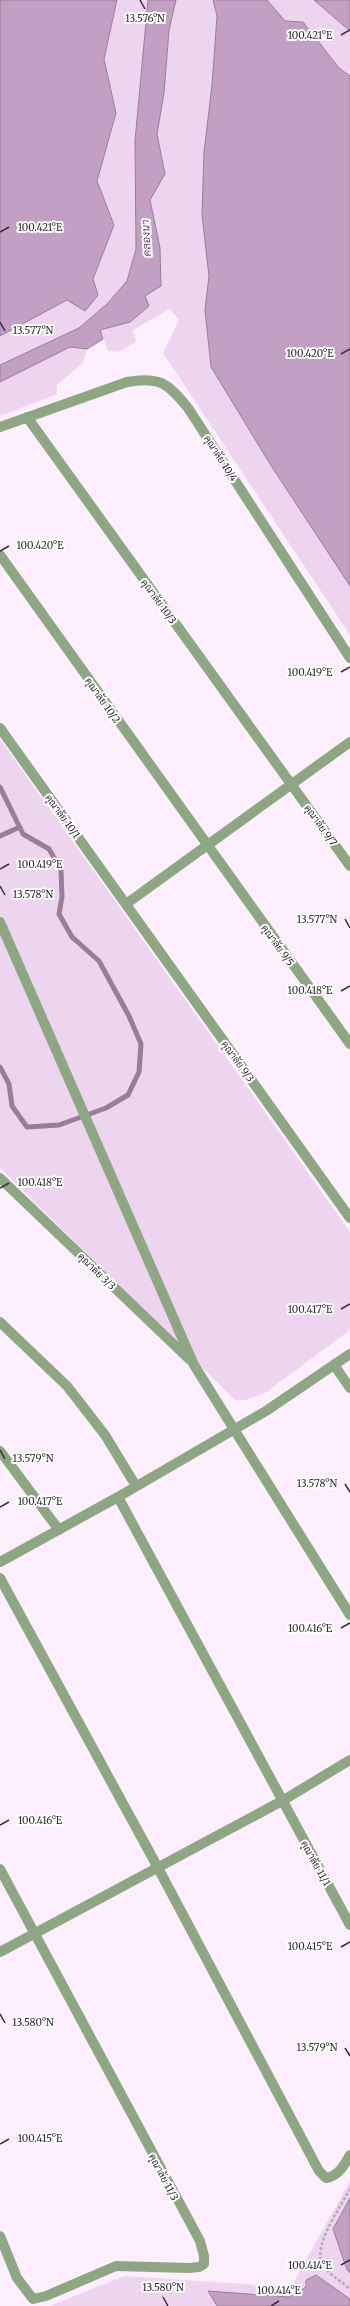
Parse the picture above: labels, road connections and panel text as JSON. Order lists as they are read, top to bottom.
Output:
{
  "streets": {
    "street": [
      "คุณาลัย 10/4",
      "คุณาลัย 10/3",
      "คุณาลัย 10/2",
      "คุณาลัย 10/1",
      "คุณาลัย 9/7",
      "คุณาลัย 9/5",
      "คุณาลัย 9/3",
      "คุณาลัย 3/3",
      "คุณาลัย 11/1",
      "คุณาลัย 11/3"
    ]
  },
  "crossings": [
    ["คุณาลัย 10/4", "คุณาลัย 10/3"],
    ["คุณาลัย 10/3", "คุณาลัย 9/7"],
    ["คุณาลัย 10/2", "คุณาลัย 9/5"],
    ["คุณาลัย 10/1", "คุณาลัย 9/3"]
  ],
  "water": ["คลองนา"],
  "coordinates": [
    "13.576°N",
    "100.421°E",
    "13.577°N",
    "100.420°E",
    "100.419°E",
    "13.578°N",
    "100.418°E",
    "100.417°E",
    "13.579°N",
    "100.416°E",
    "100.415°E",
    "13.580°N",
    "100.414°E"
  ]
}
